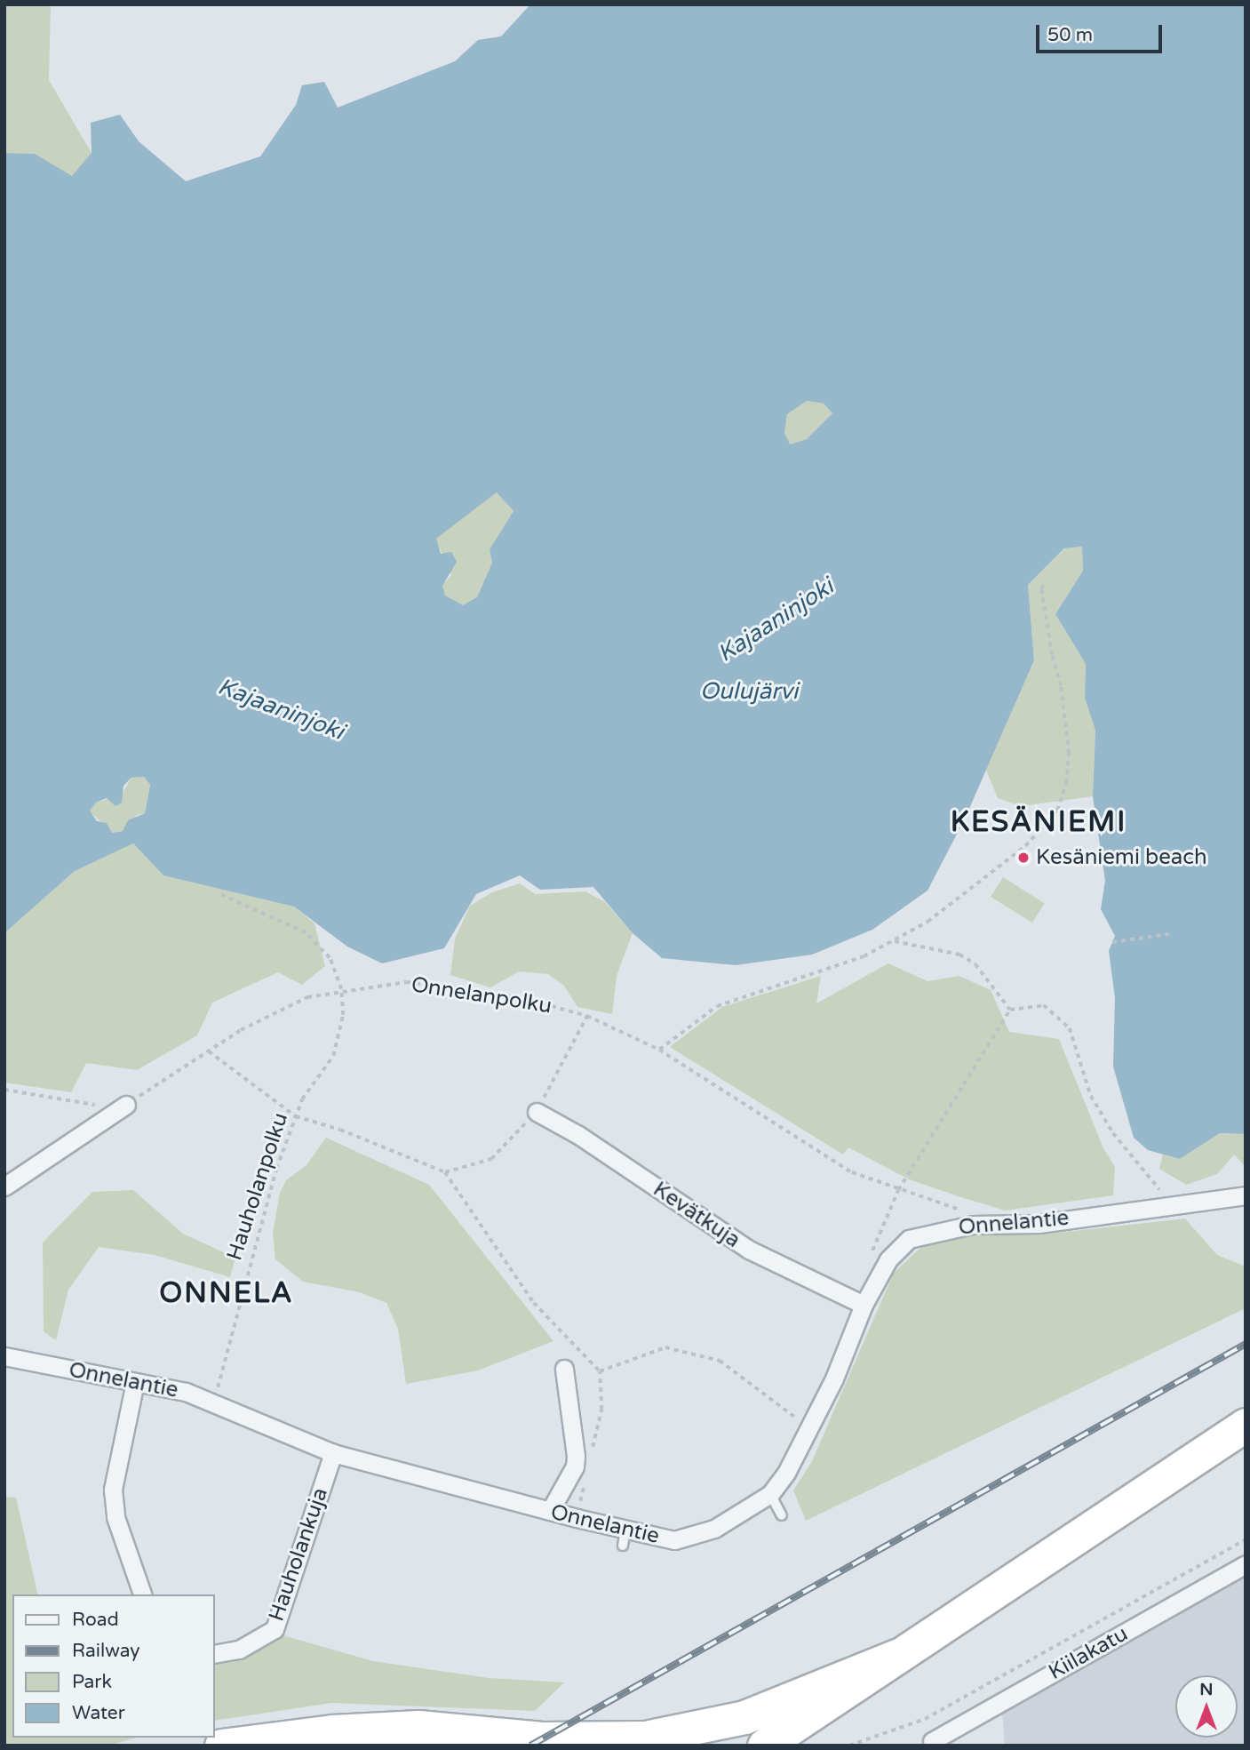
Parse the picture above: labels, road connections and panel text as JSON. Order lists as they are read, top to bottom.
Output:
{
  "streets": {
    "street": [
      "Kevätkuja",
      "Onnelantie",
      "Hauholankuja",
      "Kiilakatu"
    ],
    "path": ["Onnelanpolku", "Hauholanpolku"]
  },
  "crossings": [
    ["Onnelanpolku", "Hauholanpolku"],
    ["Hauholanpolku", "Onnelantie"],
    ["Kevätkuja", "Onnelantie"],
    ["Onnelantie", "Hauholankuja"]
  ],
  "districts": ["KESÄNIEMI", "ONNELA"],
  "water": ["Kajaaninjoki", "Oulujärvi"],
  "places": ["Kesäniemi beach"],
  "legend": [
    "Road",
    "Railway",
    "Park",
    "Water"
  ],
  "scale_bar": "50 m",
  "north": "top"
}
